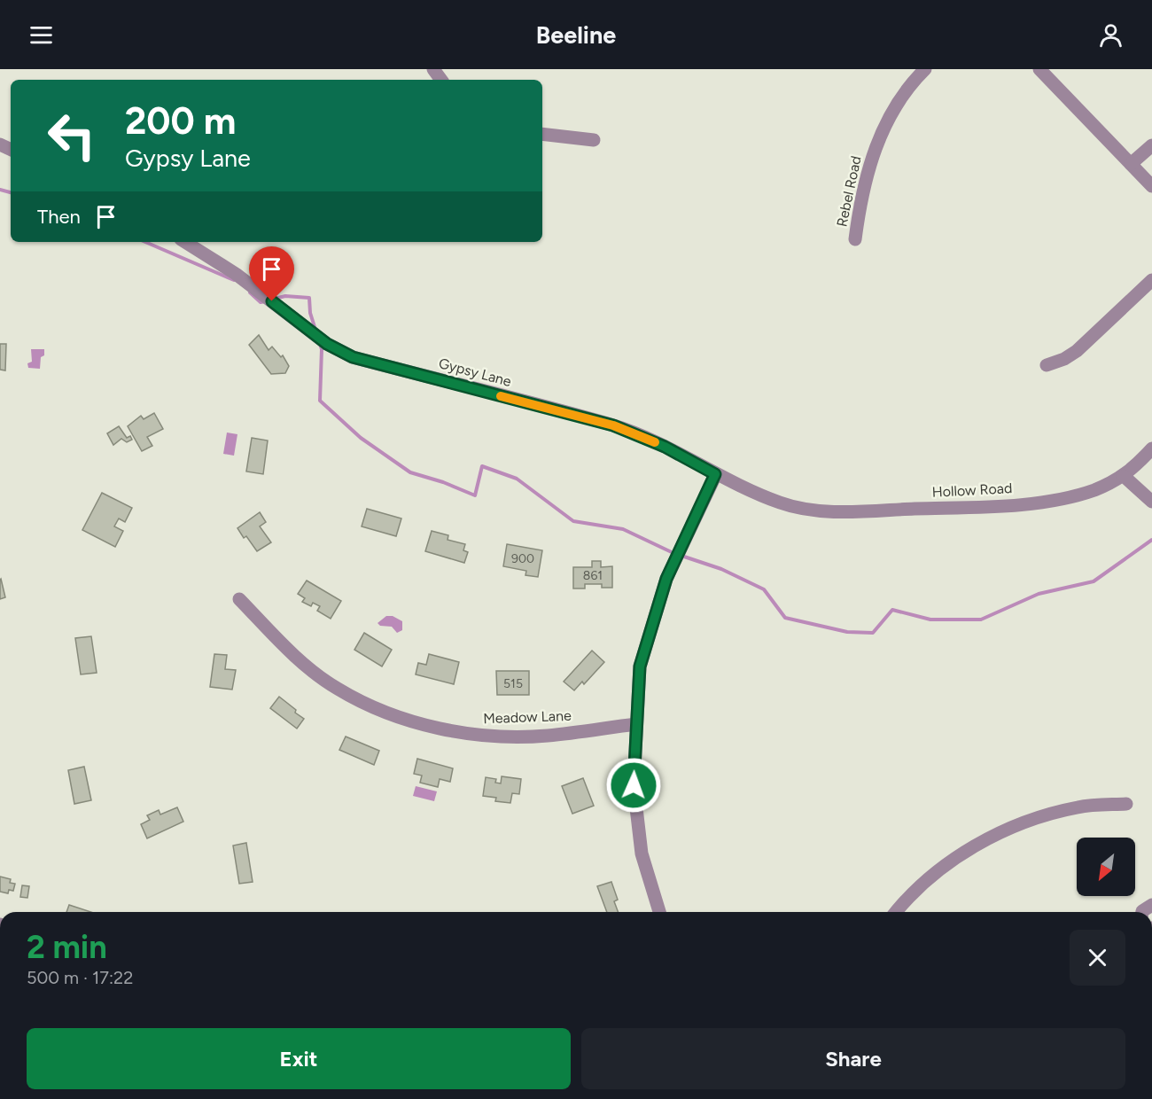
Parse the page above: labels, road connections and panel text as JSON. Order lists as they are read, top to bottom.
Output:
{
  "streets": {
    "street": [
      "Rebel Road",
      "Gypsy Lane",
      "Hollow Road",
      "Meadow Lane"
    ]
  },
  "crossings": [
    ["Gypsy Lane", "Hollow Road"]
  ],
  "house_numbers": ["900", "861", "515"],
  "north": "bottom left",
  "page": {
    "header": "Beeline",
    "turn": ["200 m", "Gypsy Lane"],
    "then": "Then",
    "heading": ["2 min", "500 m · 17:22"],
    "buttons": ["Exit", "Share"]
  }
}
